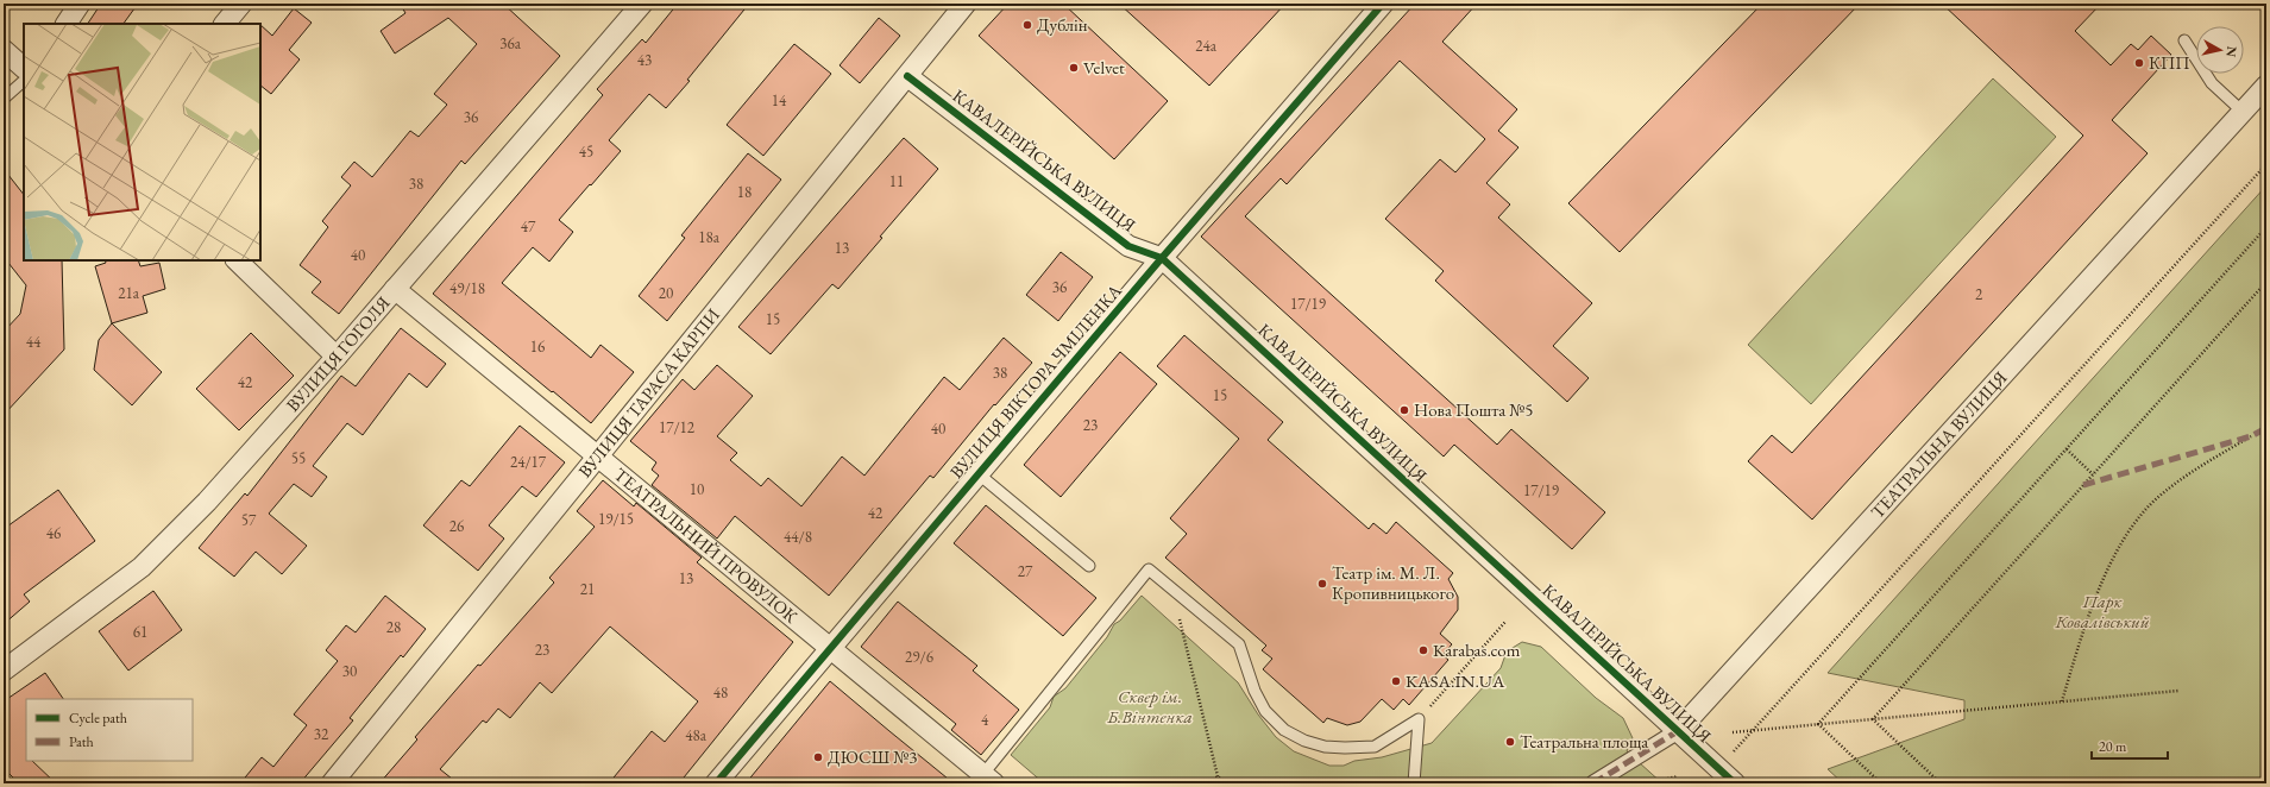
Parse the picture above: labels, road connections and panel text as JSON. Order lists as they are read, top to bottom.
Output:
{
  "streets": {
    "street": [
      "КАВАЛЕРІЙСЬКА ВУЛИЦЯ",
      "ВУЛИЦЯ ГОГОЛЯ",
      "ВУЛИЦЯ ВІКТОРА ЧМІЛЕНКА",
      "ВУЛИЦЯ ТАРАСА КАРПИ",
      "ТЕАТРАЛЬНА ВУЛИЦЯ",
      "ТЕАТРАЛЬНИЙ ПРОВУЛОК"
    ]
  },
  "crossings": [
    ["КАВАЛЕРІЙСЬКА ВУЛИЦЯ", "ВУЛИЦЯ ВІКТОРА ЧМІЛЕНКА"],
    ["КАВАЛЕРІЙСЬКА ВУЛИЦЯ", "ВУЛИЦЯ ТАРАСА КАРПИ"],
    ["КАВАЛЕРІЙСЬКА ВУЛИЦЯ", "ТЕАТРАЛЬНА ВУЛИЦЯ"],
    ["ВУЛИЦЯ ГОГОЛЯ", "ТЕАТРАЛЬНИЙ ПРОВУЛОК"],
    ["ВУЛИЦЯ ВІКТОРА ЧМІЛЕНКА", "ТЕАТРАЛЬНИЙ ПРОВУЛОК"],
    ["ВУЛИЦЯ ТАРАСА КАРПИ", "ТЕАТРАЛЬНИЙ ПРОВУЛОК"]
  ],
  "parks": ["Парк Ковалівський", "Сквер ім. Б.Вінтенка"],
  "places": [
    "Дублін",
    "КПП",
    "Velvet",
    "Нова Пошта №5",
    "Театр ім. М. Л. Кропивницького",
    "Karabas.com",
    "KASA.IN.UA",
    "Театральна площа",
    "ДЮСШ №3"
  ],
  "house_numbers": [
    "36а",
    "24а",
    "43",
    "14",
    "36",
    "45",
    "11",
    "38",
    "18",
    "47",
    "18а",
    "13",
    "40",
    "36",
    "49/18",
    "21а",
    "20",
    "2",
    "17/19",
    "15",
    "44",
    "16",
    "38",
    "42",
    "15",
    "23",
    "17/12",
    "40",
    "55",
    "24/17",
    "10",
    "17/19",
    "42",
    "19/15",
    "57",
    "26",
    "46",
    "44/8",
    "27",
    "13",
    "21",
    "28",
    "61",
    "23",
    "29/6",
    "30",
    "48",
    "4",
    "32",
    "48а"
  ],
  "legend": ["Cycle path", "Path"],
  "scale_bar": "20 m",
  "north": "right"
}
